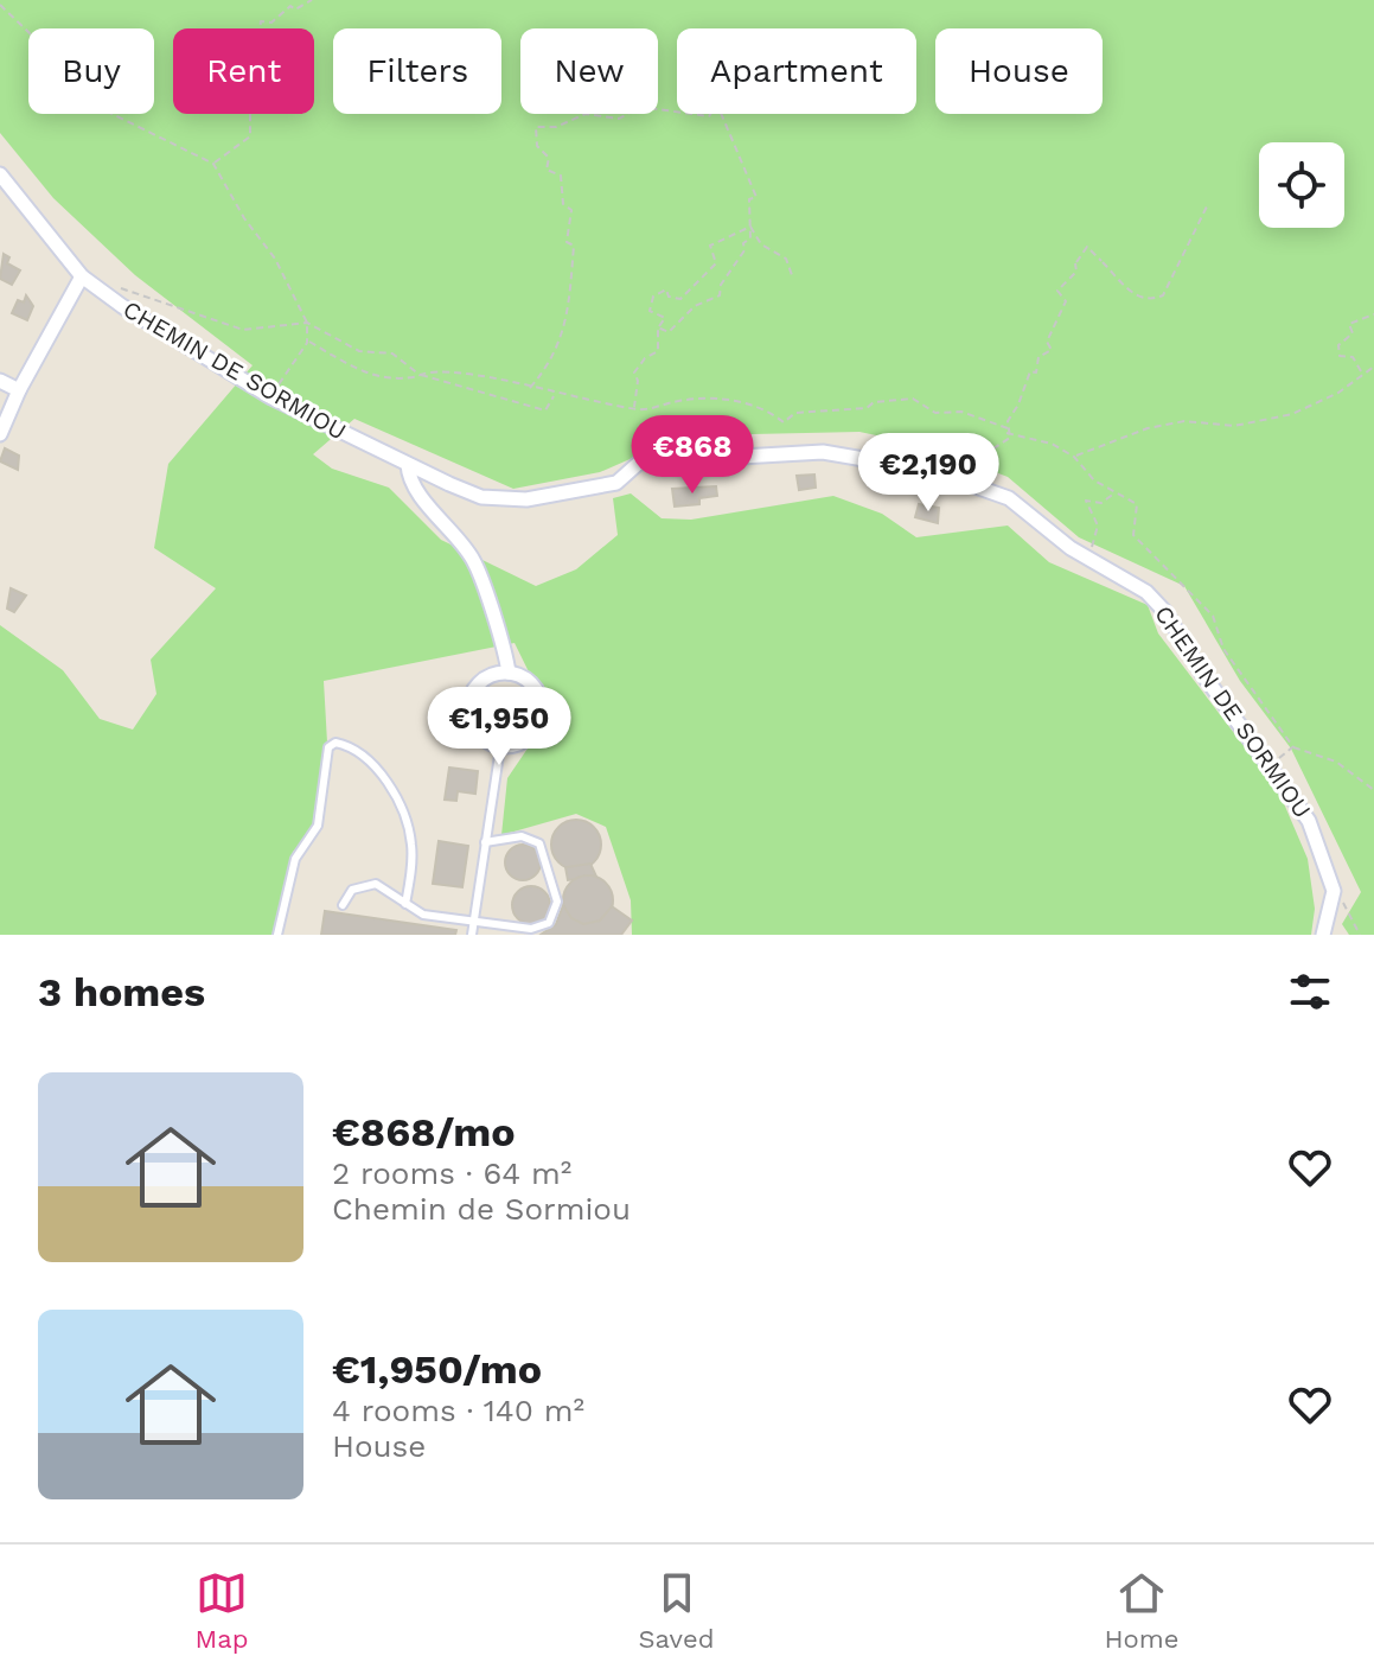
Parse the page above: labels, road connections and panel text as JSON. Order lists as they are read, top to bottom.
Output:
{
  "streets": {
    "street": ["CHEMIN DE SORMIOU"]
  },
  "page": {
    "chip": [
      "Buy",
      "Rent",
      "Filters",
      "New",
      "Apartment",
      "House"
    ],
    "price": ["€868", "€2,190", "€1,950"],
    "heading": "3 homes",
    "list": [
      {
        "name": "€868/mo",
        "note": "2 rooms · 64 m² · Chemin de Sormiou"
      },
      {
        "name": "€1,950/mo",
        "note": "4 rooms · 140 m² · House"
      }
    ],
    "tabs": ["Map", "Saved", "Home"]
  }
}
